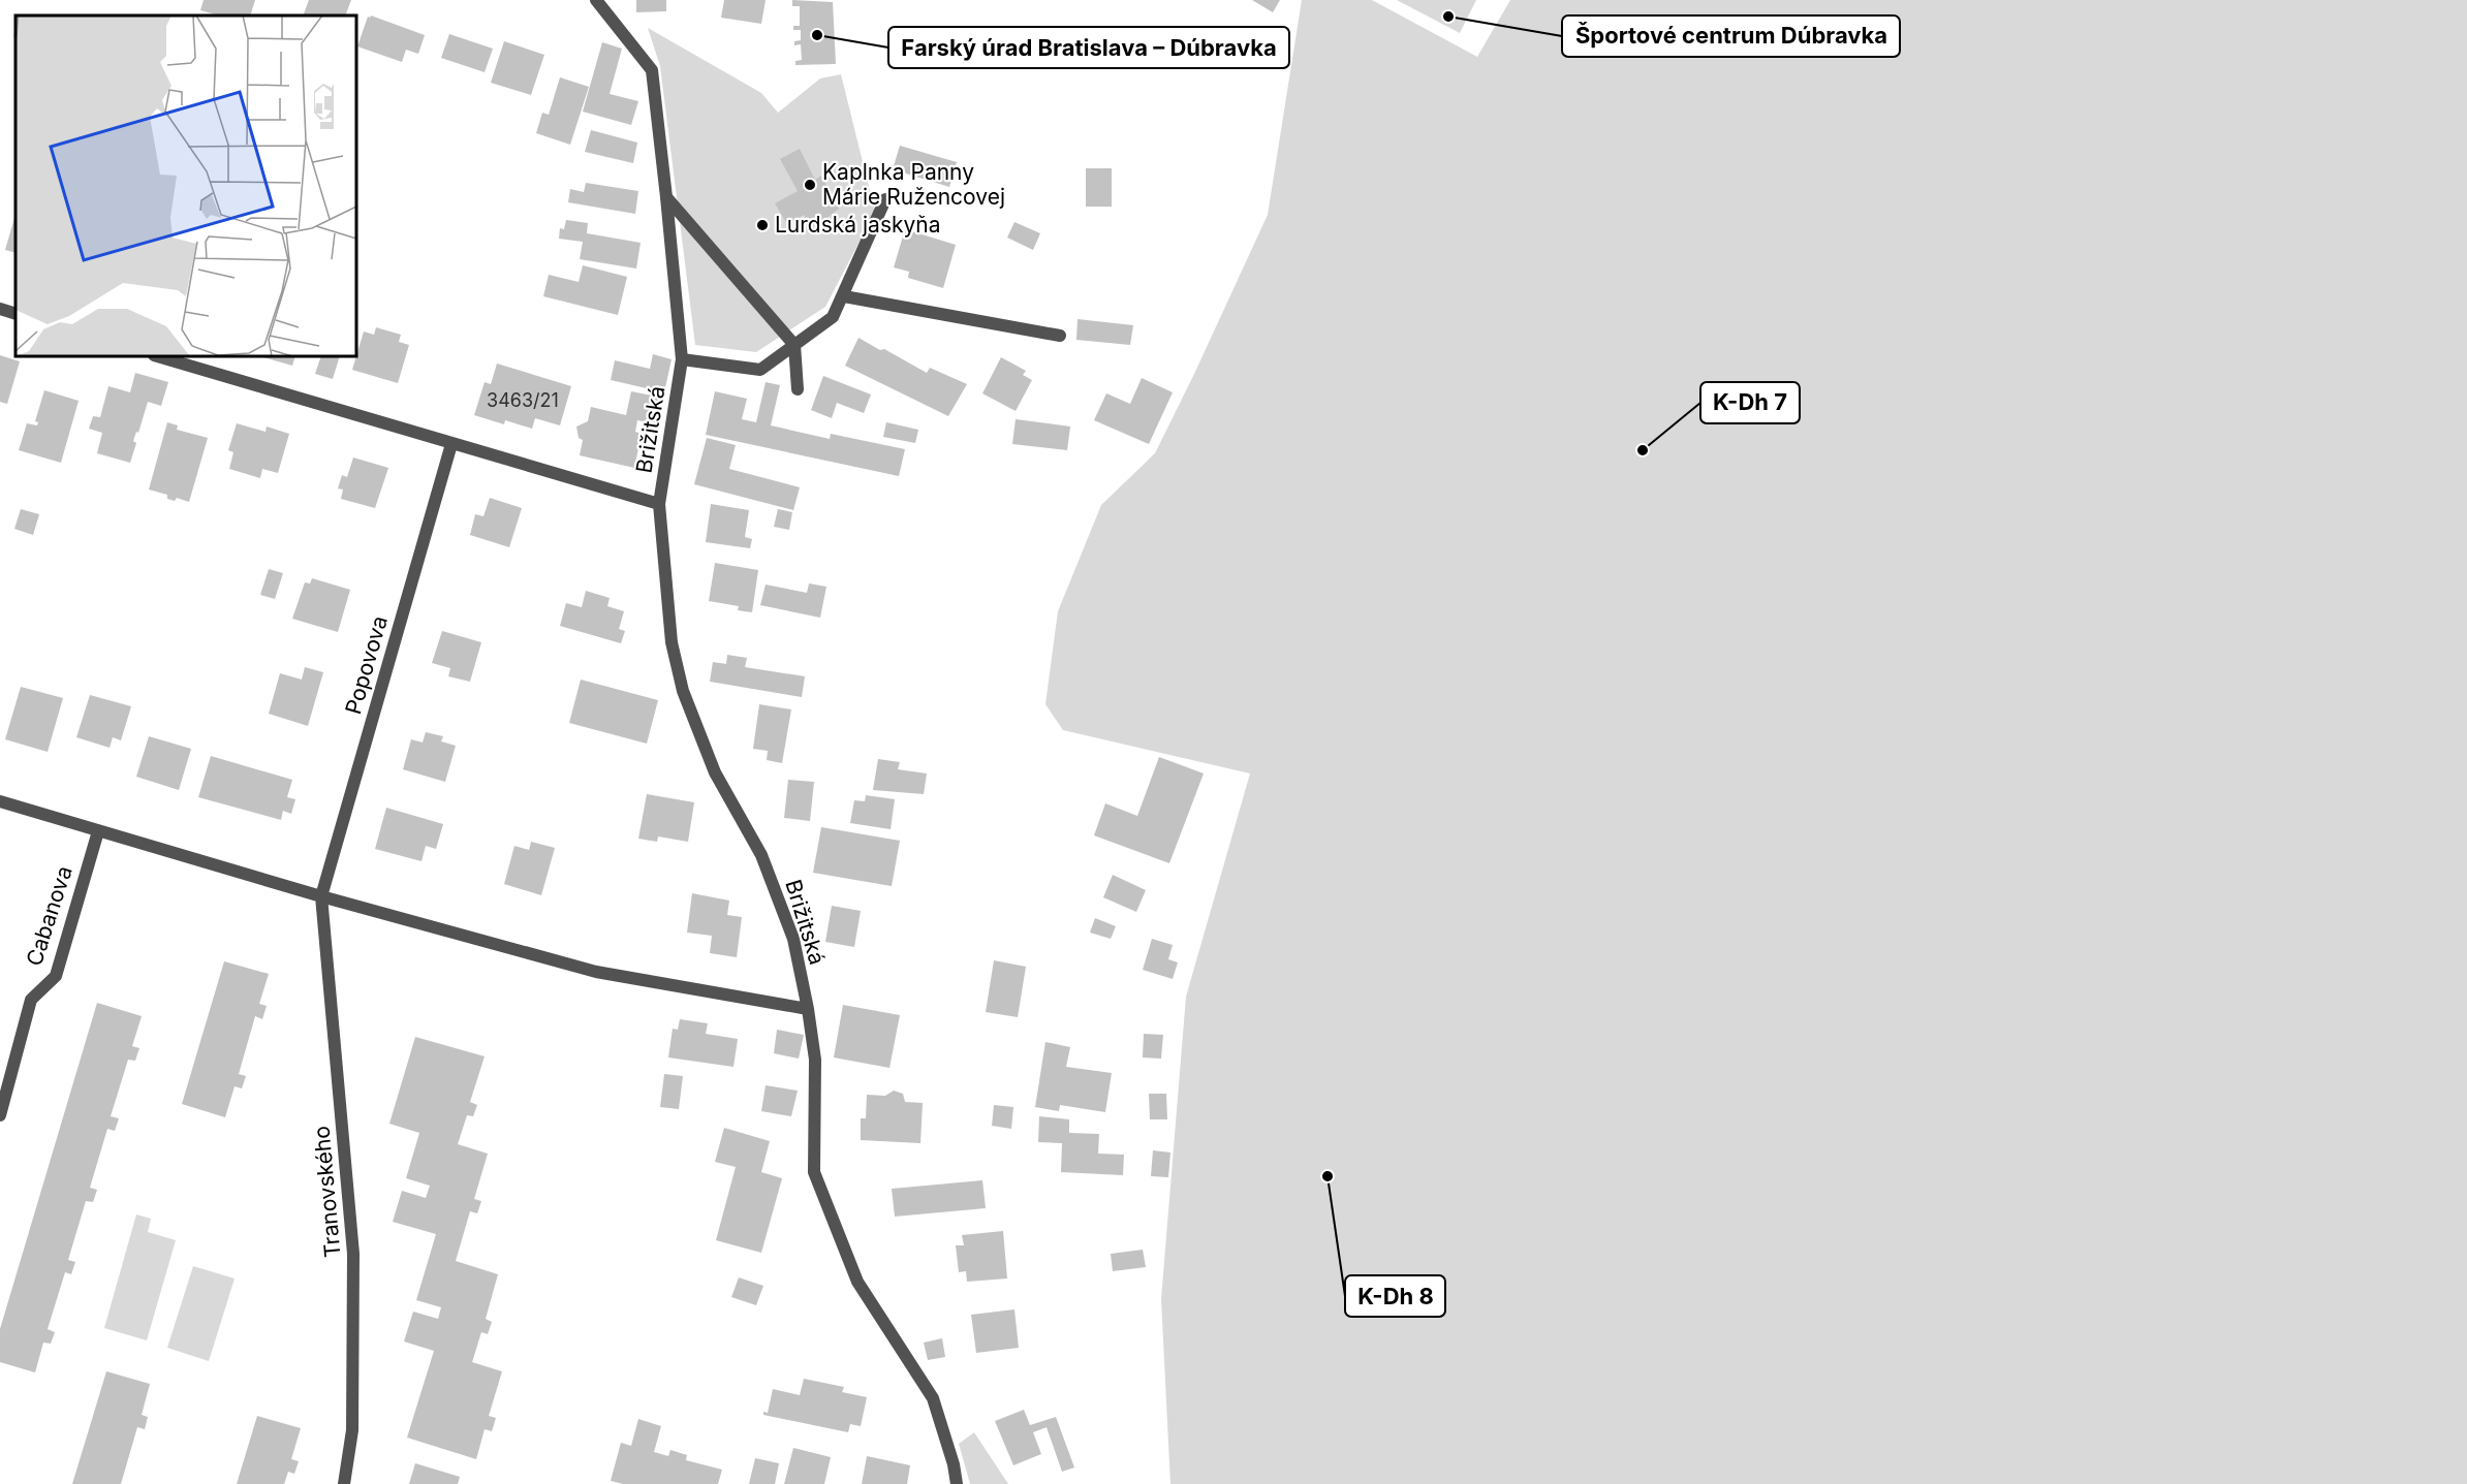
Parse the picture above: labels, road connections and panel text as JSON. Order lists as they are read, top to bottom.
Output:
{
  "streets": {
    "street": [
      "Brižitská",
      "Popovova",
      "Cabanova",
      "Tranovského"
    ]
  },
  "crossings": [
    ["Popovova", "Tranovského"]
  ],
  "places": [
    "Športové centrum Dúbravka",
    "Farský úrad Bratislava – Dúbravka",
    "Kaplnka Panny Márie Ružencovej",
    "Lurdská jaskyňa",
    "K-Dh 7",
    "K-Dh 8"
  ],
  "house_numbers": ["3463/21"]
}
